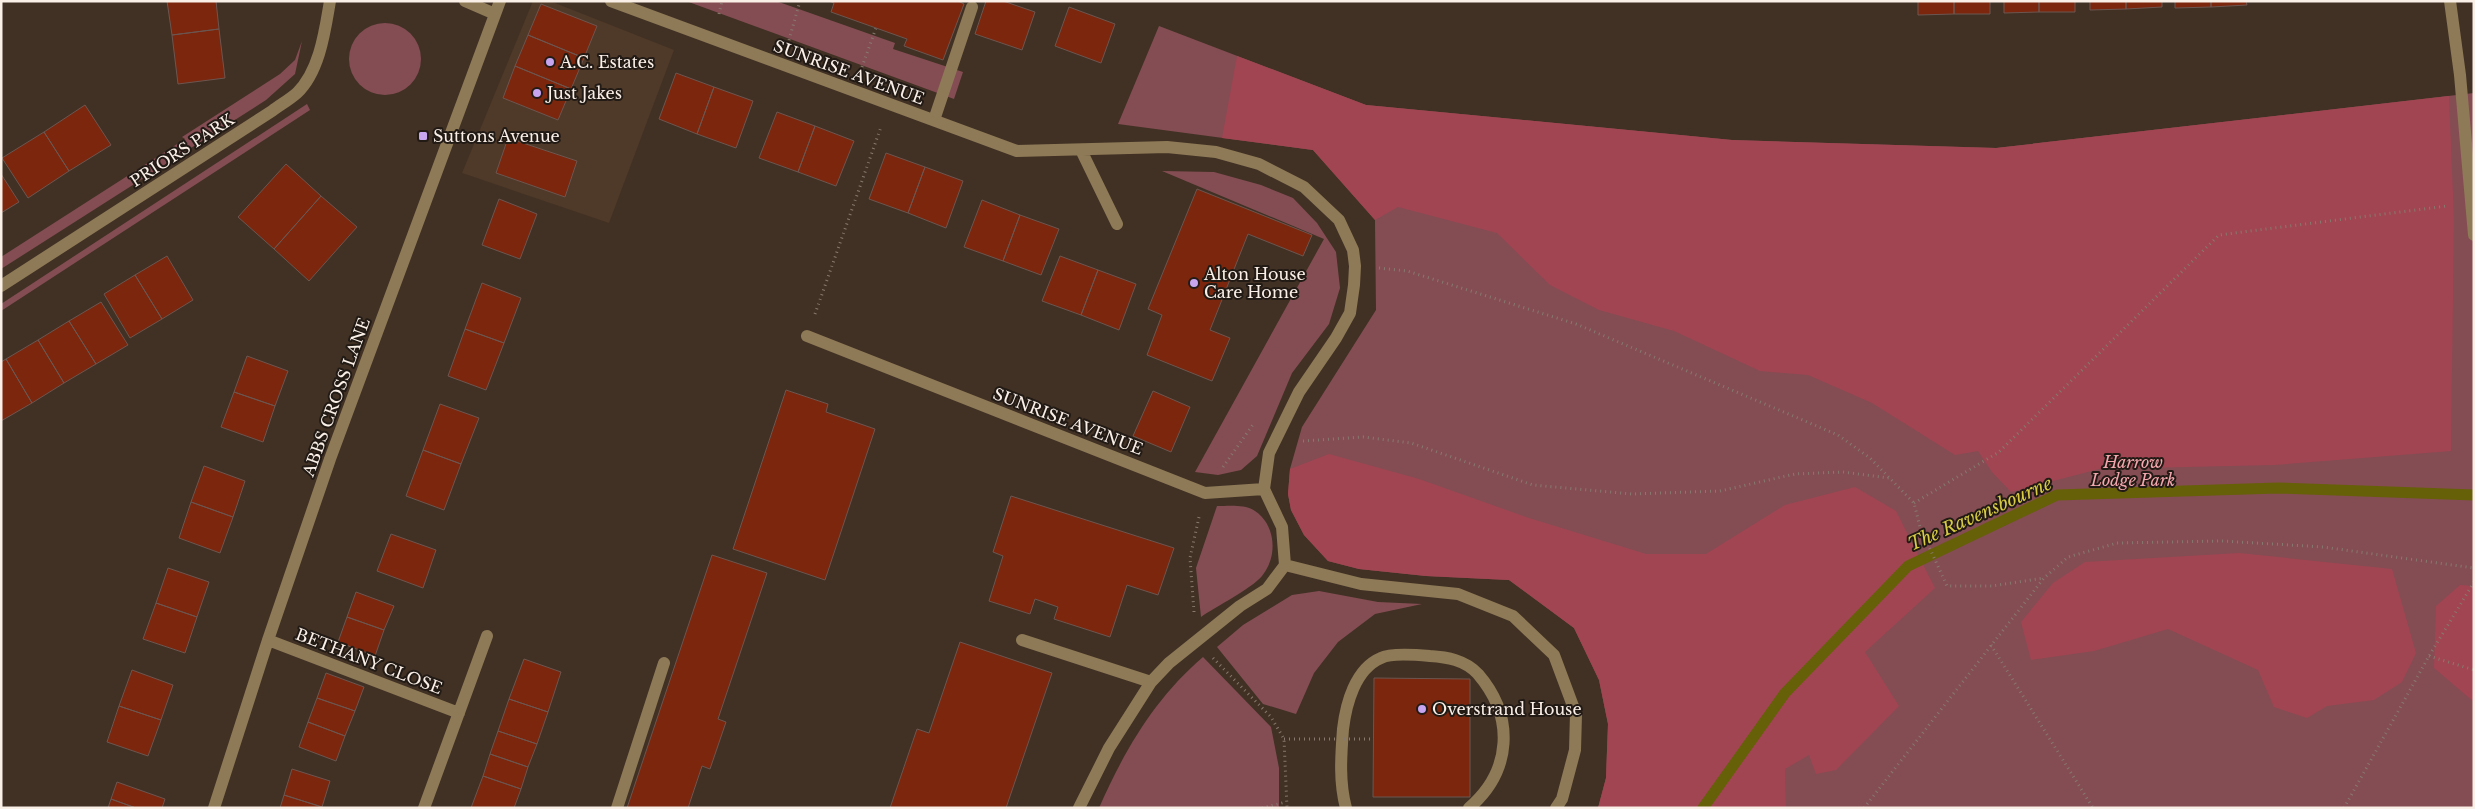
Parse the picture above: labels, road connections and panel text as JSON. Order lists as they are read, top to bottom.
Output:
{
  "streets": {
    "street": [
      "SUNRISE AVENUE",
      "PRIORS PARK",
      "ABBS CROSS LANE",
      "BETHANY CLOSE"
    ]
  },
  "crossings": [
    ["ABBS CROSS LANE", "BETHANY CLOSE"]
  ],
  "water": ["The Ravensbourne"],
  "parks": ["Harrow Lodge Park"],
  "places": {
    "other": [
      "A.C. Estates",
      "Just Jakes",
      "Alton House Care Home",
      "Overstrand House"
    ],
    "transit": ["Suttons Avenue"]
  }
}
